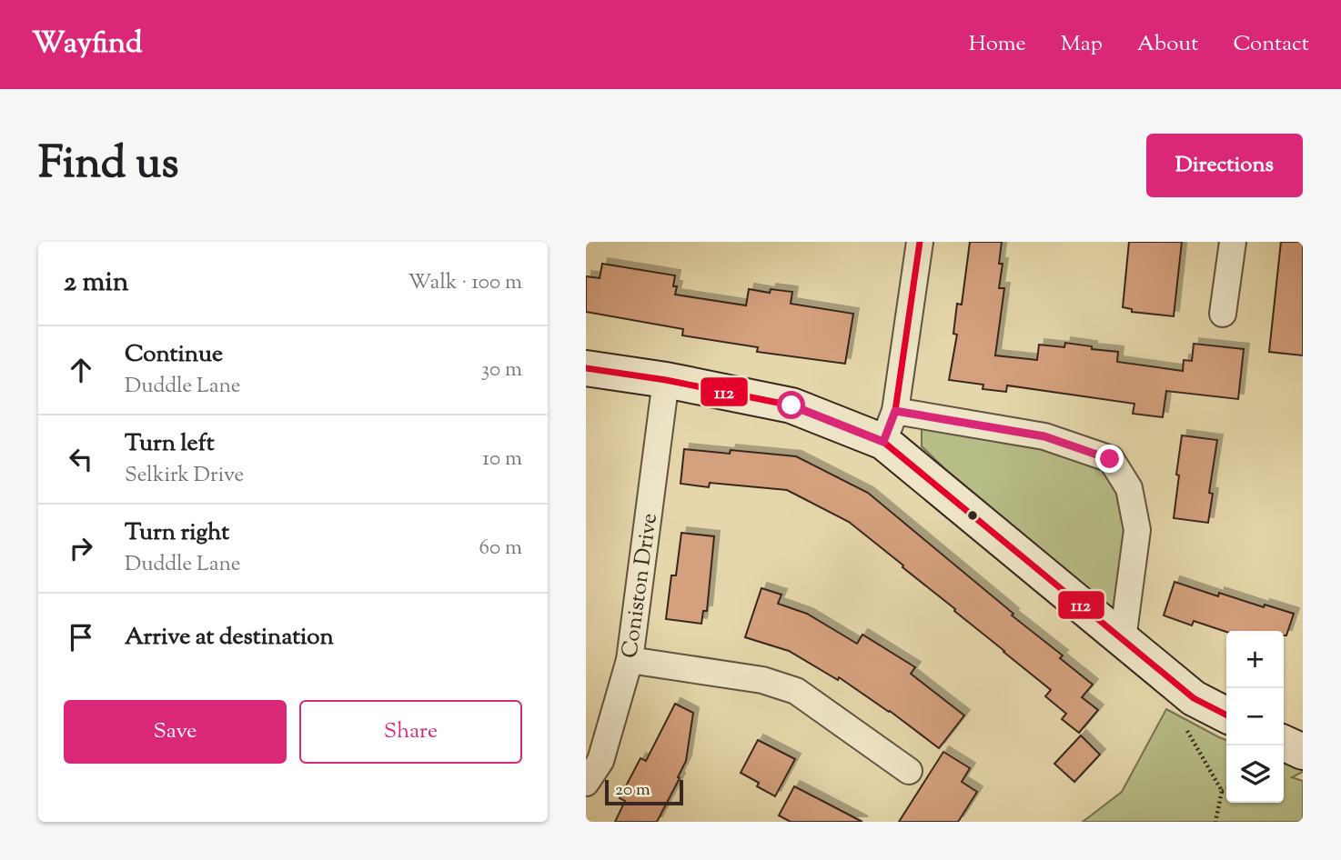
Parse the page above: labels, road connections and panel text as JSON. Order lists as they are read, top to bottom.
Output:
{
  "streets": {
    "street": ["Coniston Drive"]
  },
  "lines": ["transit line 112"],
  "scale_bar": "20 m",
  "page": {
    "header": "Wayfind",
    "nav": [
      "Home",
      "Map",
      "About",
      "Contact"
    ],
    "title": "Find us",
    "buttons": [
      "Directions",
      ["Save", "Share"]
    ],
    "heading": ["2 min", "Walk · 100 m"],
    "list": [
      ["Continue", "Duddle Lane", "30 m"],
      ["Turn left", "Selkirk Drive", "10 m"],
      ["Turn right", "Duddle Lane", "60 m"],
      "Arrive at destination"
    ],
    "map_buttons": ["+", "−"],
    "scale": "20 m"
  }
}
